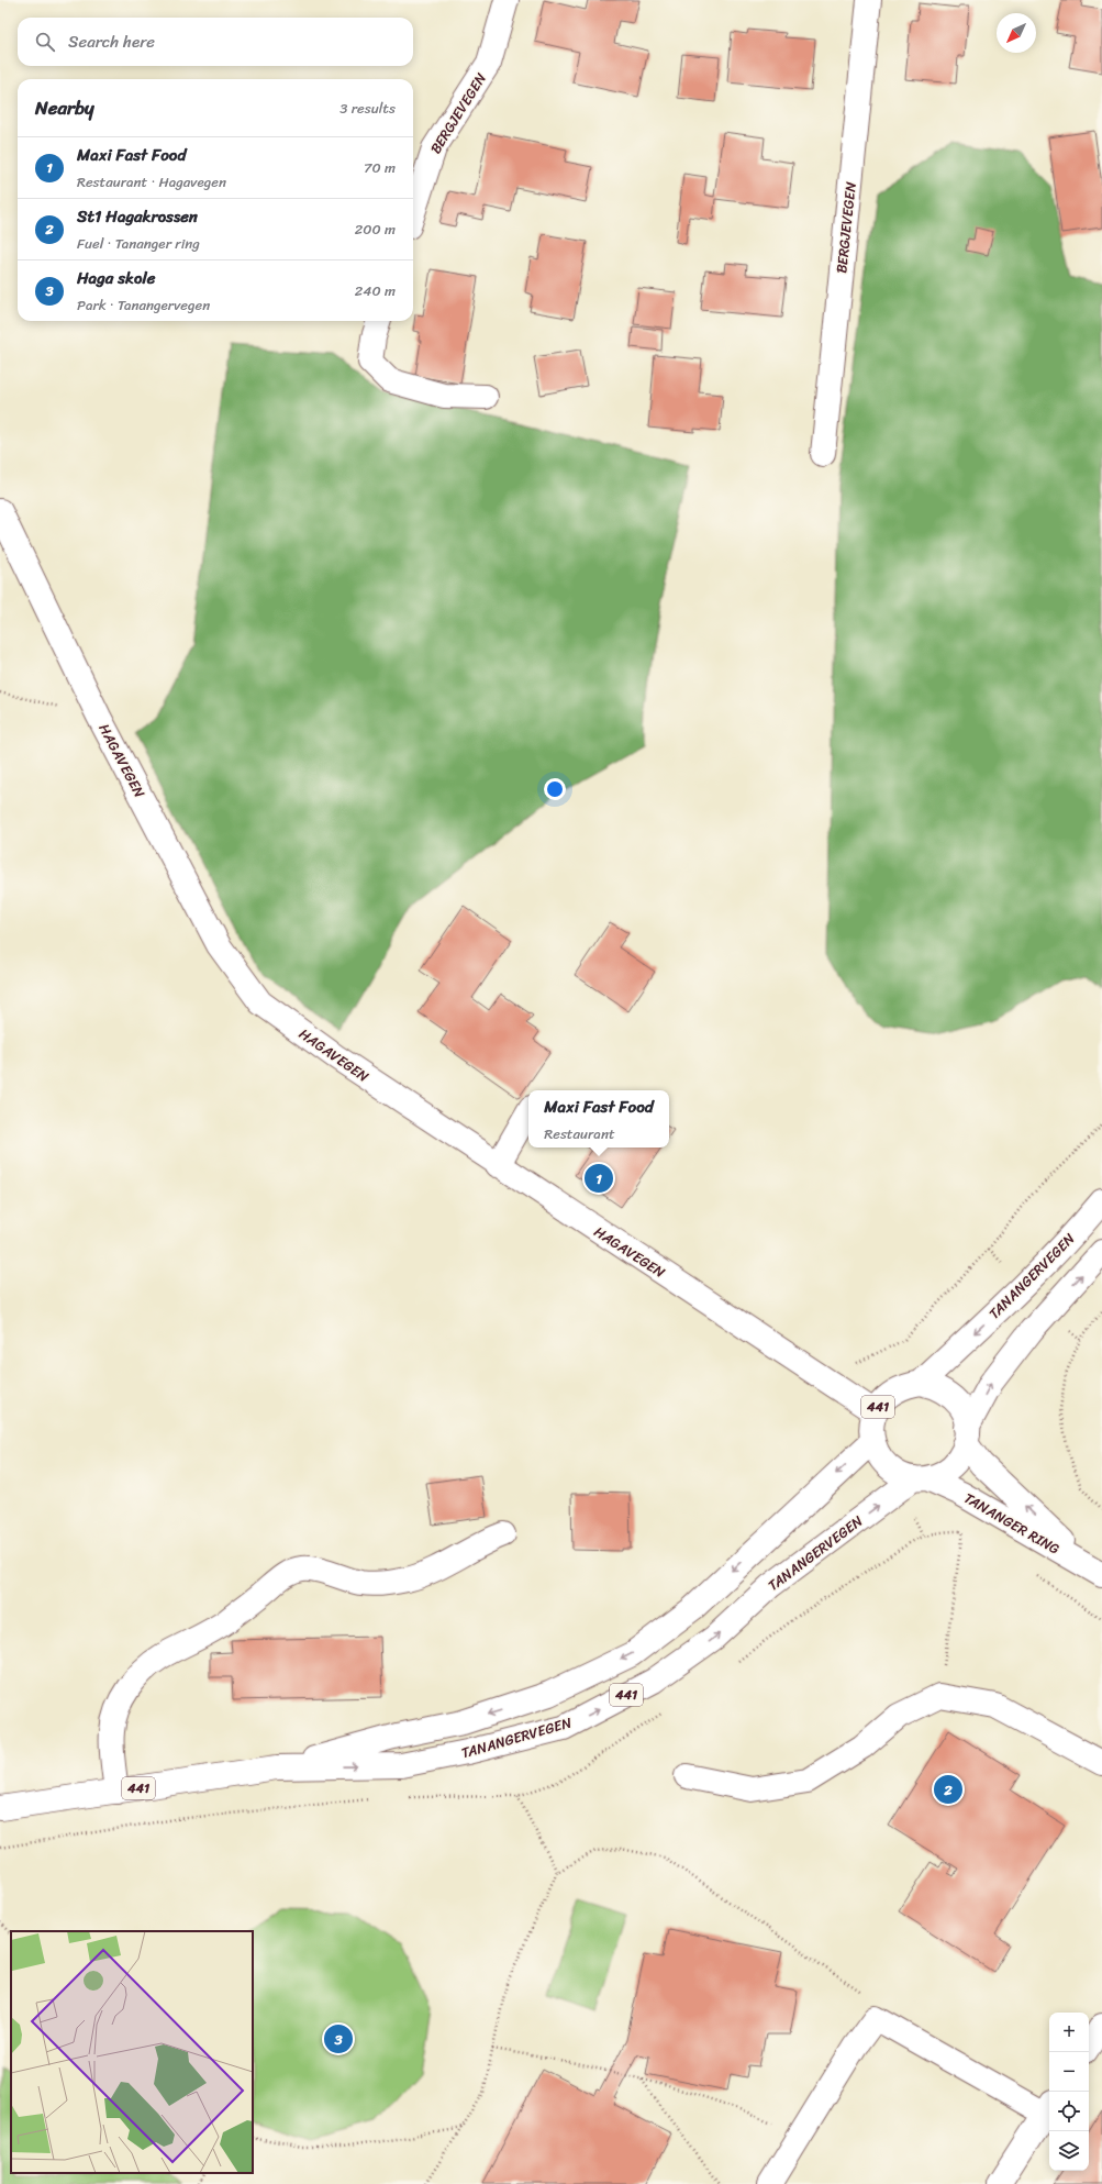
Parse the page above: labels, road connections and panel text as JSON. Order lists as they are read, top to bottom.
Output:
{
  "streets": {
    "main road": [
      "BERGJEVEGEN",
      "HAGAVEGEN",
      "TANANGERVEGEN",
      "441",
      "TANANGER RING"
    ]
  },
  "crossings": [
    ["HAGAVEGEN", "TANANGERVEGEN"],
    ["HAGAVEGEN", "441"],
    ["HAGAVEGEN", "TANANGER RING"],
    ["TANANGERVEGEN", "441"],
    ["TANANGERVEGEN", "TANANGER RING"],
    ["441", "TANANGER RING"]
  ],
  "north": "bottom left",
  "page": {
    "search": "Search here",
    "heading": ["Nearby", "3 results"],
    "list": [
      {
        "mark": "1",
        "name": "Maxi Fast Food",
        "note": "Restaurant · Hagavegen",
        "value": "70 m"
      },
      {
        "mark": "2",
        "name": "St1 Hagakrossen",
        "note": "Fuel · Tananger ring",
        "value": "200 m"
      },
      {
        "mark": "3",
        "name": "Haga skole",
        "note": "Park · Tanangervegen",
        "value": "240 m"
      }
    ],
    "popup": ["Maxi Fast Food", "Restaurant"],
    "pins": ["1", "2", "3"],
    "map_buttons": ["+", "−"]
  }
}
